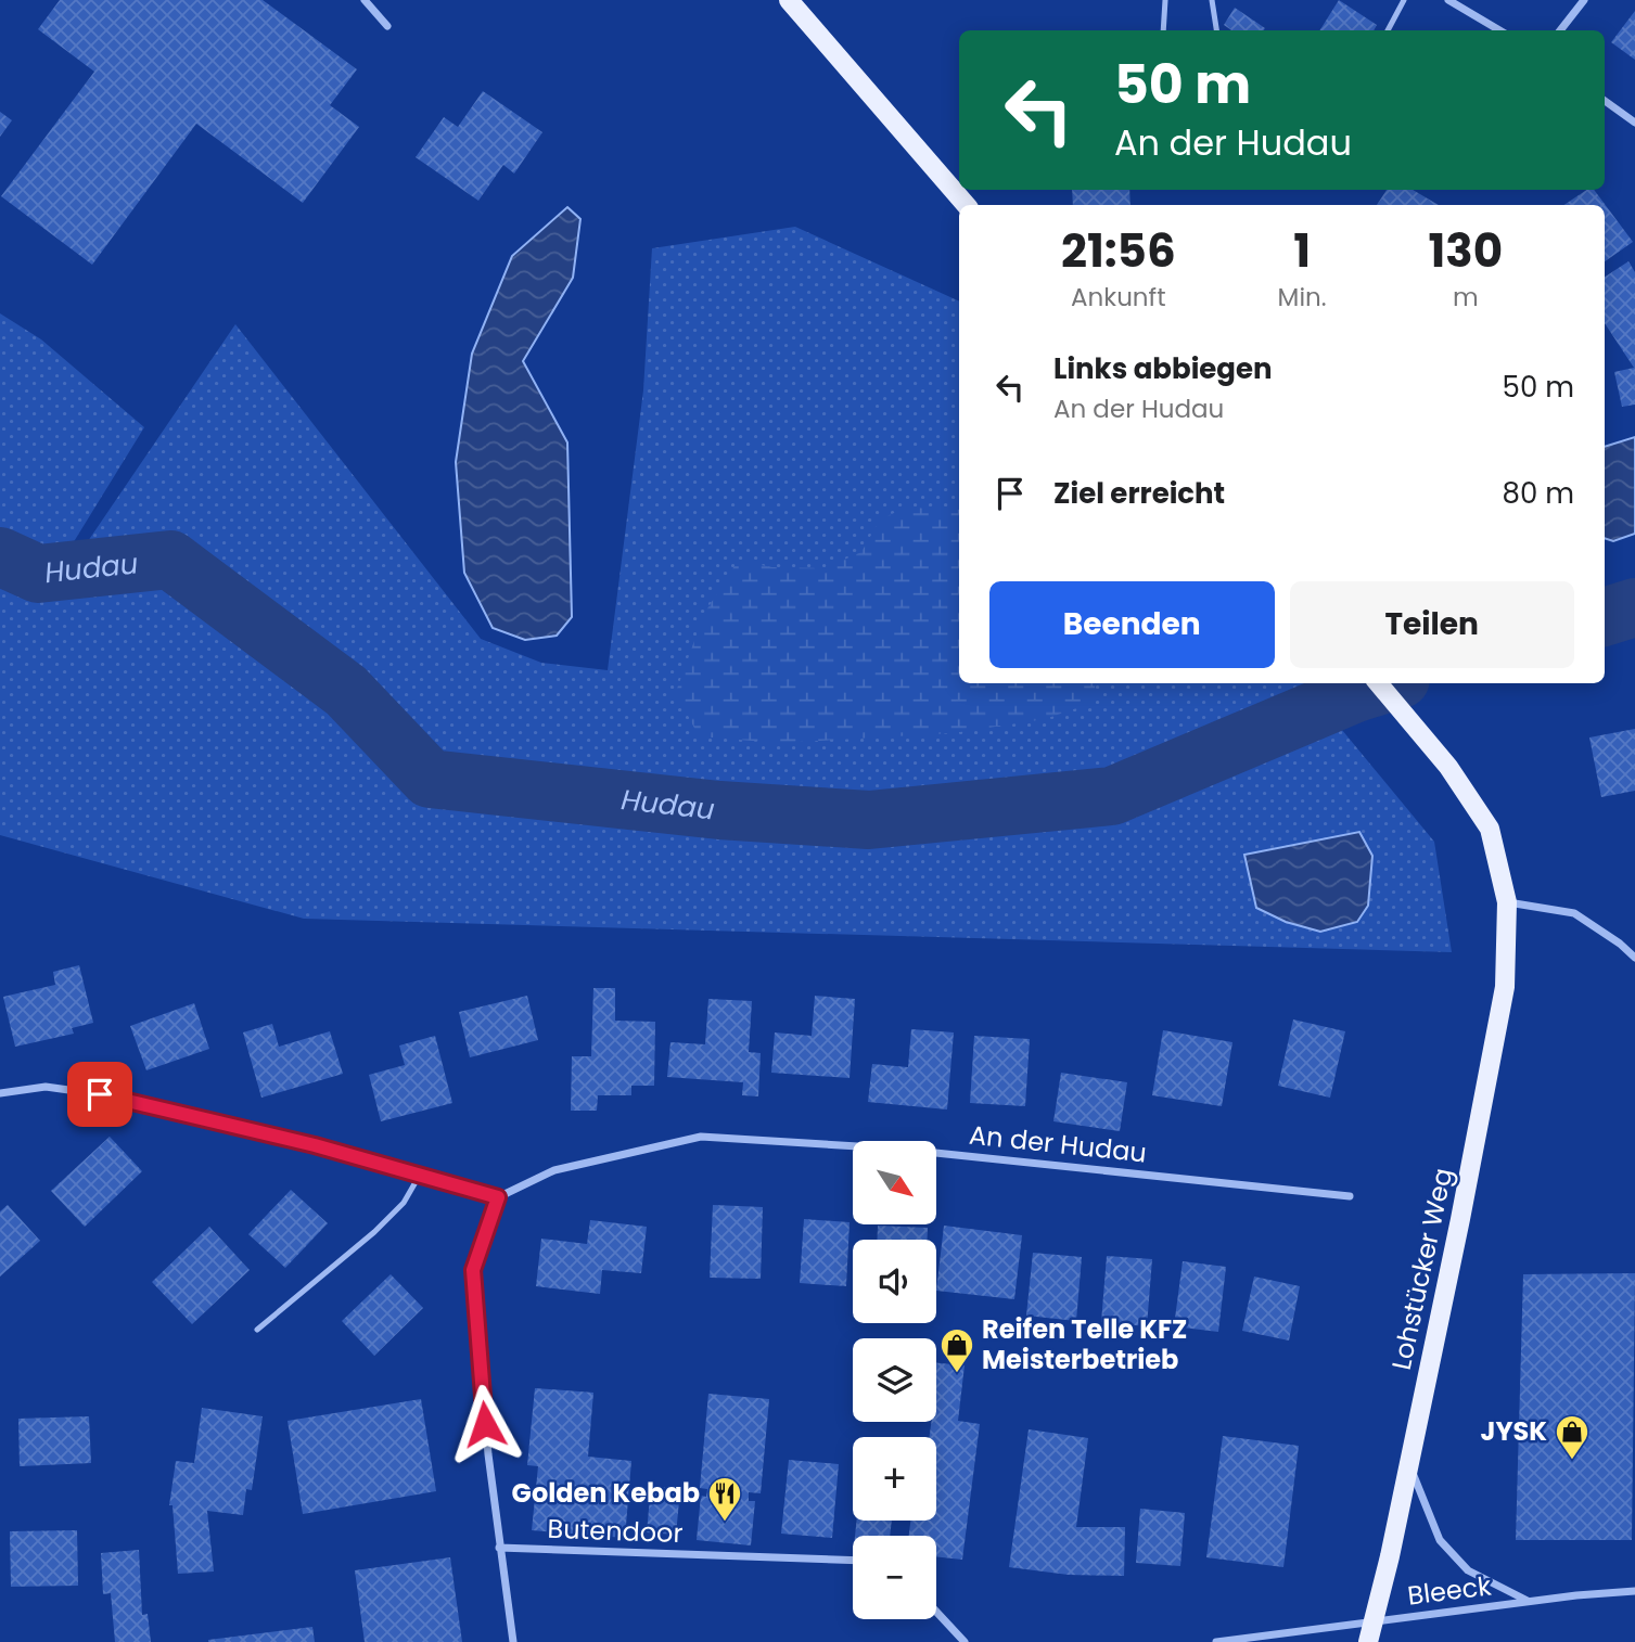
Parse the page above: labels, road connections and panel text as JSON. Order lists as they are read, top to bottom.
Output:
{
  "streets": {
    "main road": ["Lohstücker Weg"],
    "street": ["An der Hudau", "Butendoor", "Bleeck"]
  },
  "crossings": [
    ["Lohstücker Weg", "Bleeck"]
  ],
  "water": ["Hudau"],
  "places": {
    "shop": ["Reifen Telle KFZ Meisterbetrieb", "JYSK"],
    "restaurant": ["Golden Kebab"]
  },
  "north": "bottom right",
  "page": {
    "turn": ["50 m", "An der Hudau"],
    "eta": [
      "21:56",
      "Ankunft",
      "1",
      "Min.",
      "130",
      "m"
    ],
    "list": [
      {
        "name": "Links abbiegen",
        "note": "An der Hudau",
        "value": "50 m"
      },
      {
        "name": "Ziel erreicht",
        "value": "80 m"
      }
    ],
    "buttons": ["Beenden", "Teilen"],
    "map_buttons": ["+", "−"]
  }
}
